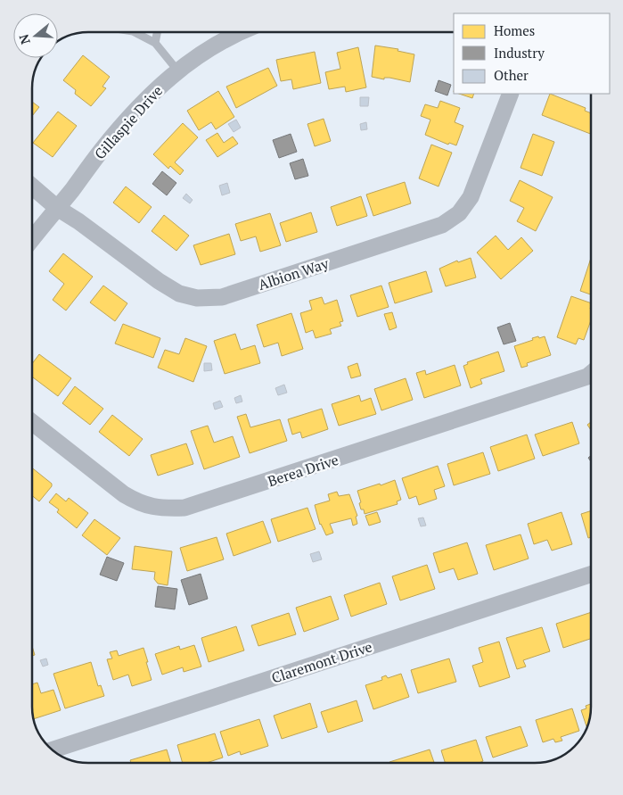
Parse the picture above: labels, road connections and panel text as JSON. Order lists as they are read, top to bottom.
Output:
{
  "streets": {
    "street": [
      "Gillaspie Drive",
      "Albion Way",
      "Berea Drive",
      "Claremont Drive"
    ]
  },
  "crossings": [
    ["Gillaspie Drive", "Albion Way"]
  ],
  "legend": ["Homes", "Industry", "Other"],
  "north": "left"
}
